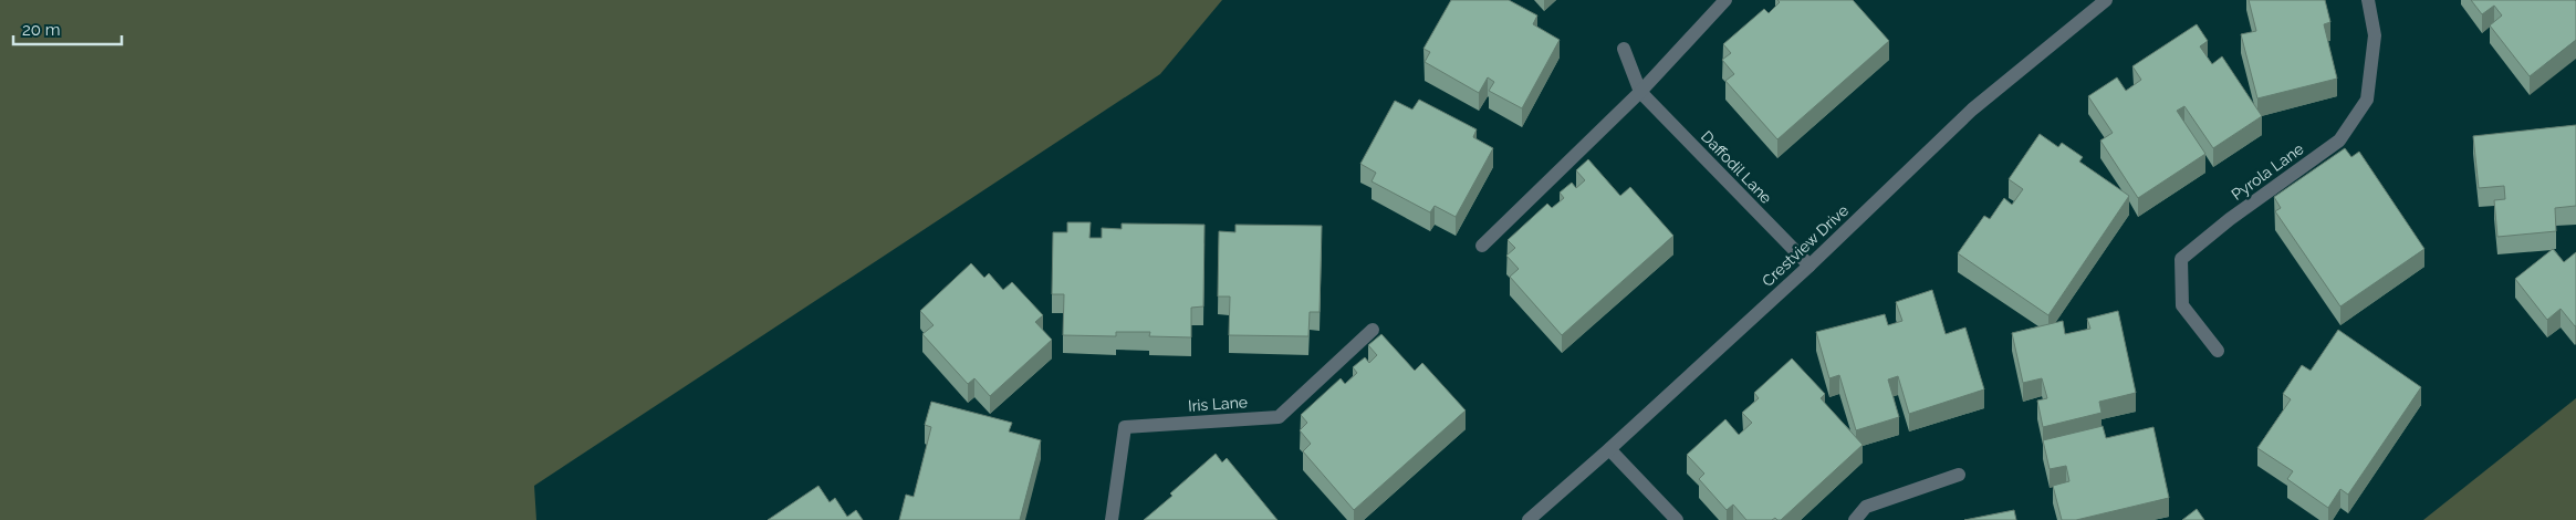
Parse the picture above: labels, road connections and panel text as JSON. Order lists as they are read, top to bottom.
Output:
{
  "streets": {
    "street": [
      "Daffodil Lane",
      "Pyrola Lane",
      "Crestview Drive",
      "Iris Lane"
    ]
  },
  "crossings": [
    ["Daffodil Lane", "Crestview Drive"]
  ],
  "scale_bar": "20 m"
}
